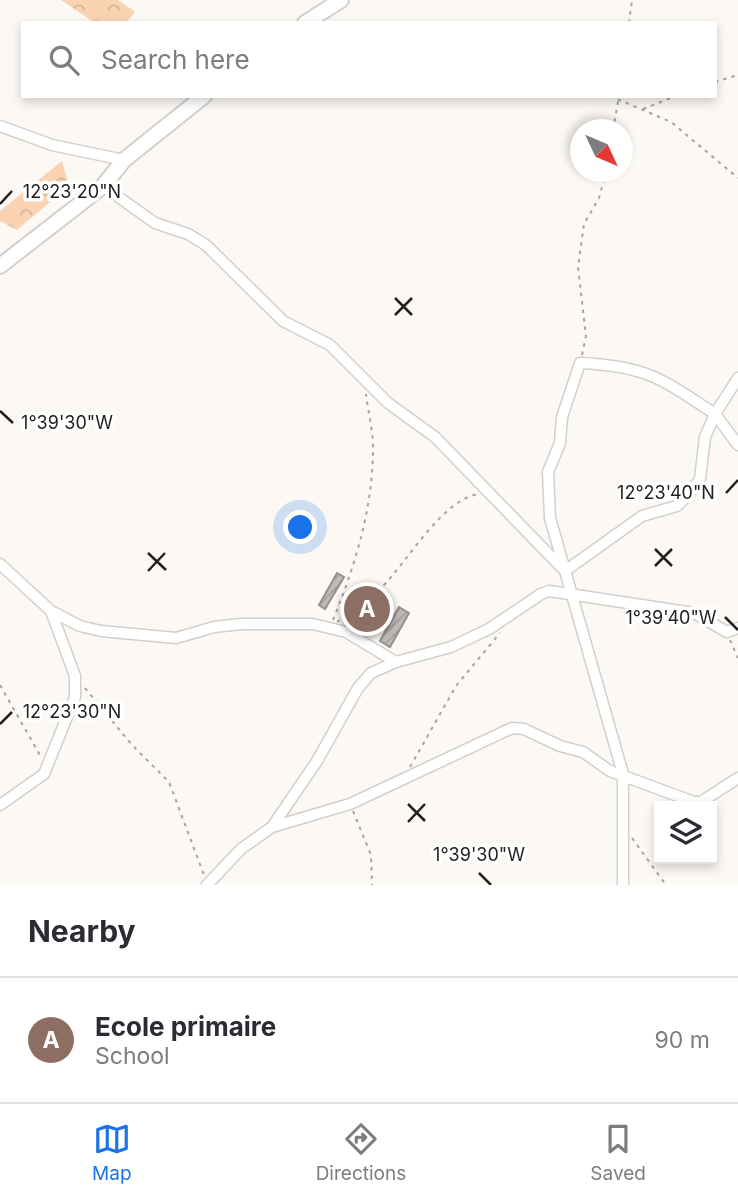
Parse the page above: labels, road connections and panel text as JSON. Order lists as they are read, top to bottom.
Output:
{
  "north": "bottom right",
  "page": {
    "search": "Search here",
    "pins": "A",
    "heading": "Nearby",
    "list": [
      {
        "mark": "A",
        "name": "Ecole primaire",
        "note": "School",
        "value": "90 m"
      }
    ],
    "nav": ["Map", "Directions", "Saved"]
  },
  "coordinates": [
    "12°23'20\"N",
    "1°39'30\"W",
    "12°23'40\"N",
    "1°39'40\"W",
    "12°23'30\"N"
  ]
}
